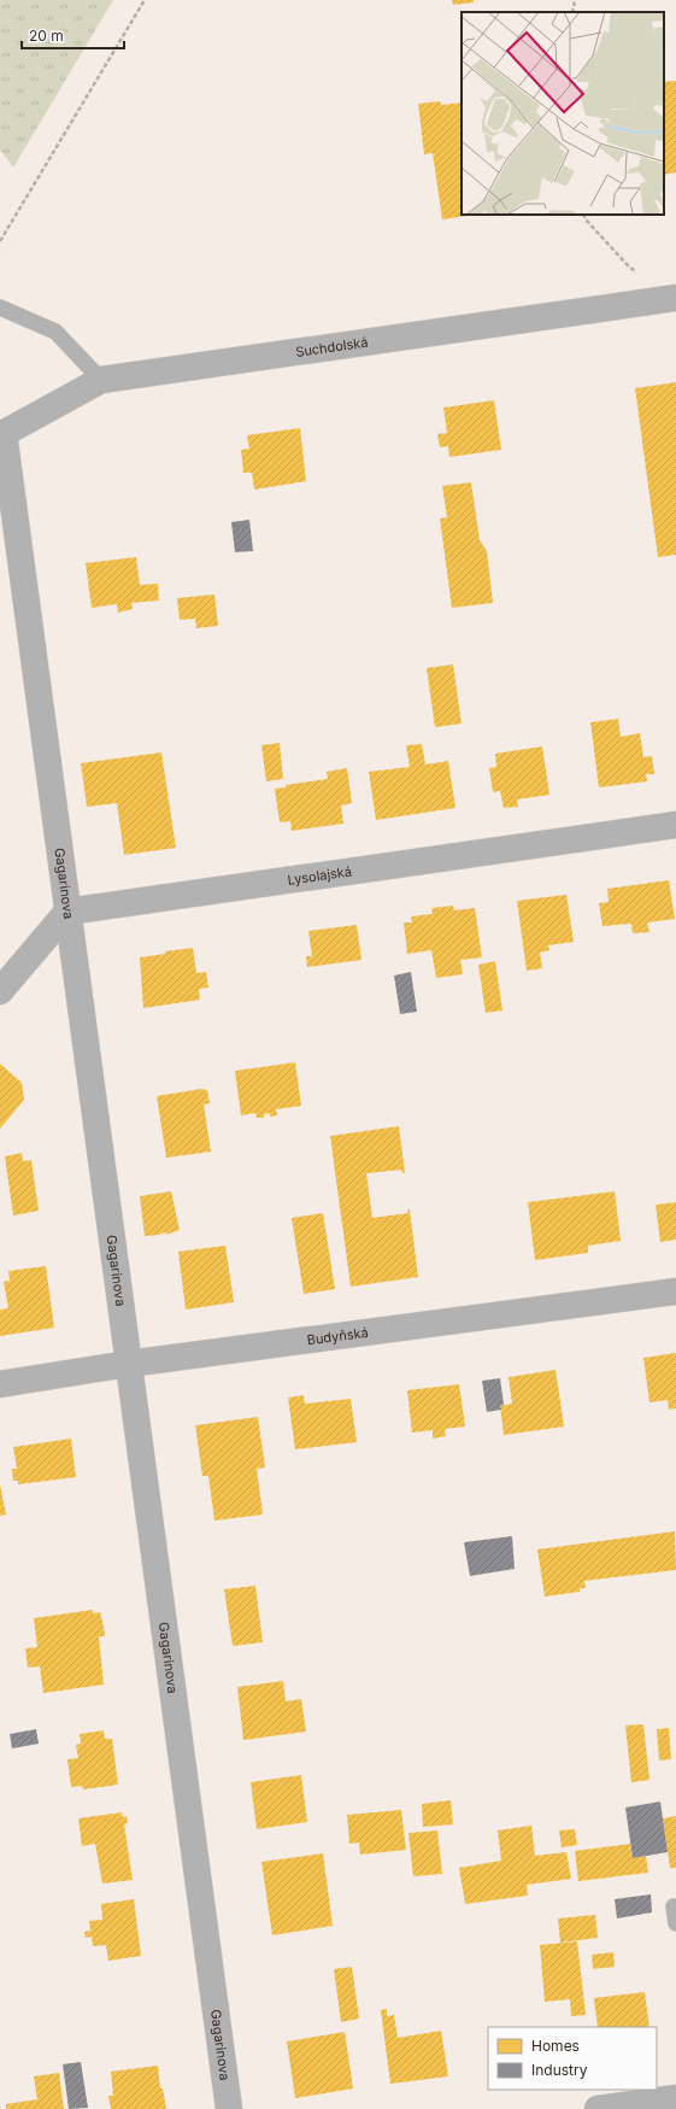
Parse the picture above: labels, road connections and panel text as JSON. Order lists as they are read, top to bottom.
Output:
{
  "streets": {
    "street": [
      "Suchdolská",
      "Lysolajská",
      "Gagarinova",
      "Budyňská"
    ]
  },
  "crossings": [
    ["Suchdolská", "Gagarinova"],
    ["Lysolajská", "Gagarinova"],
    ["Gagarinova", "Budyňská"]
  ],
  "legend": ["Homes", "Industry"],
  "scale_bar": "20 m"
}
